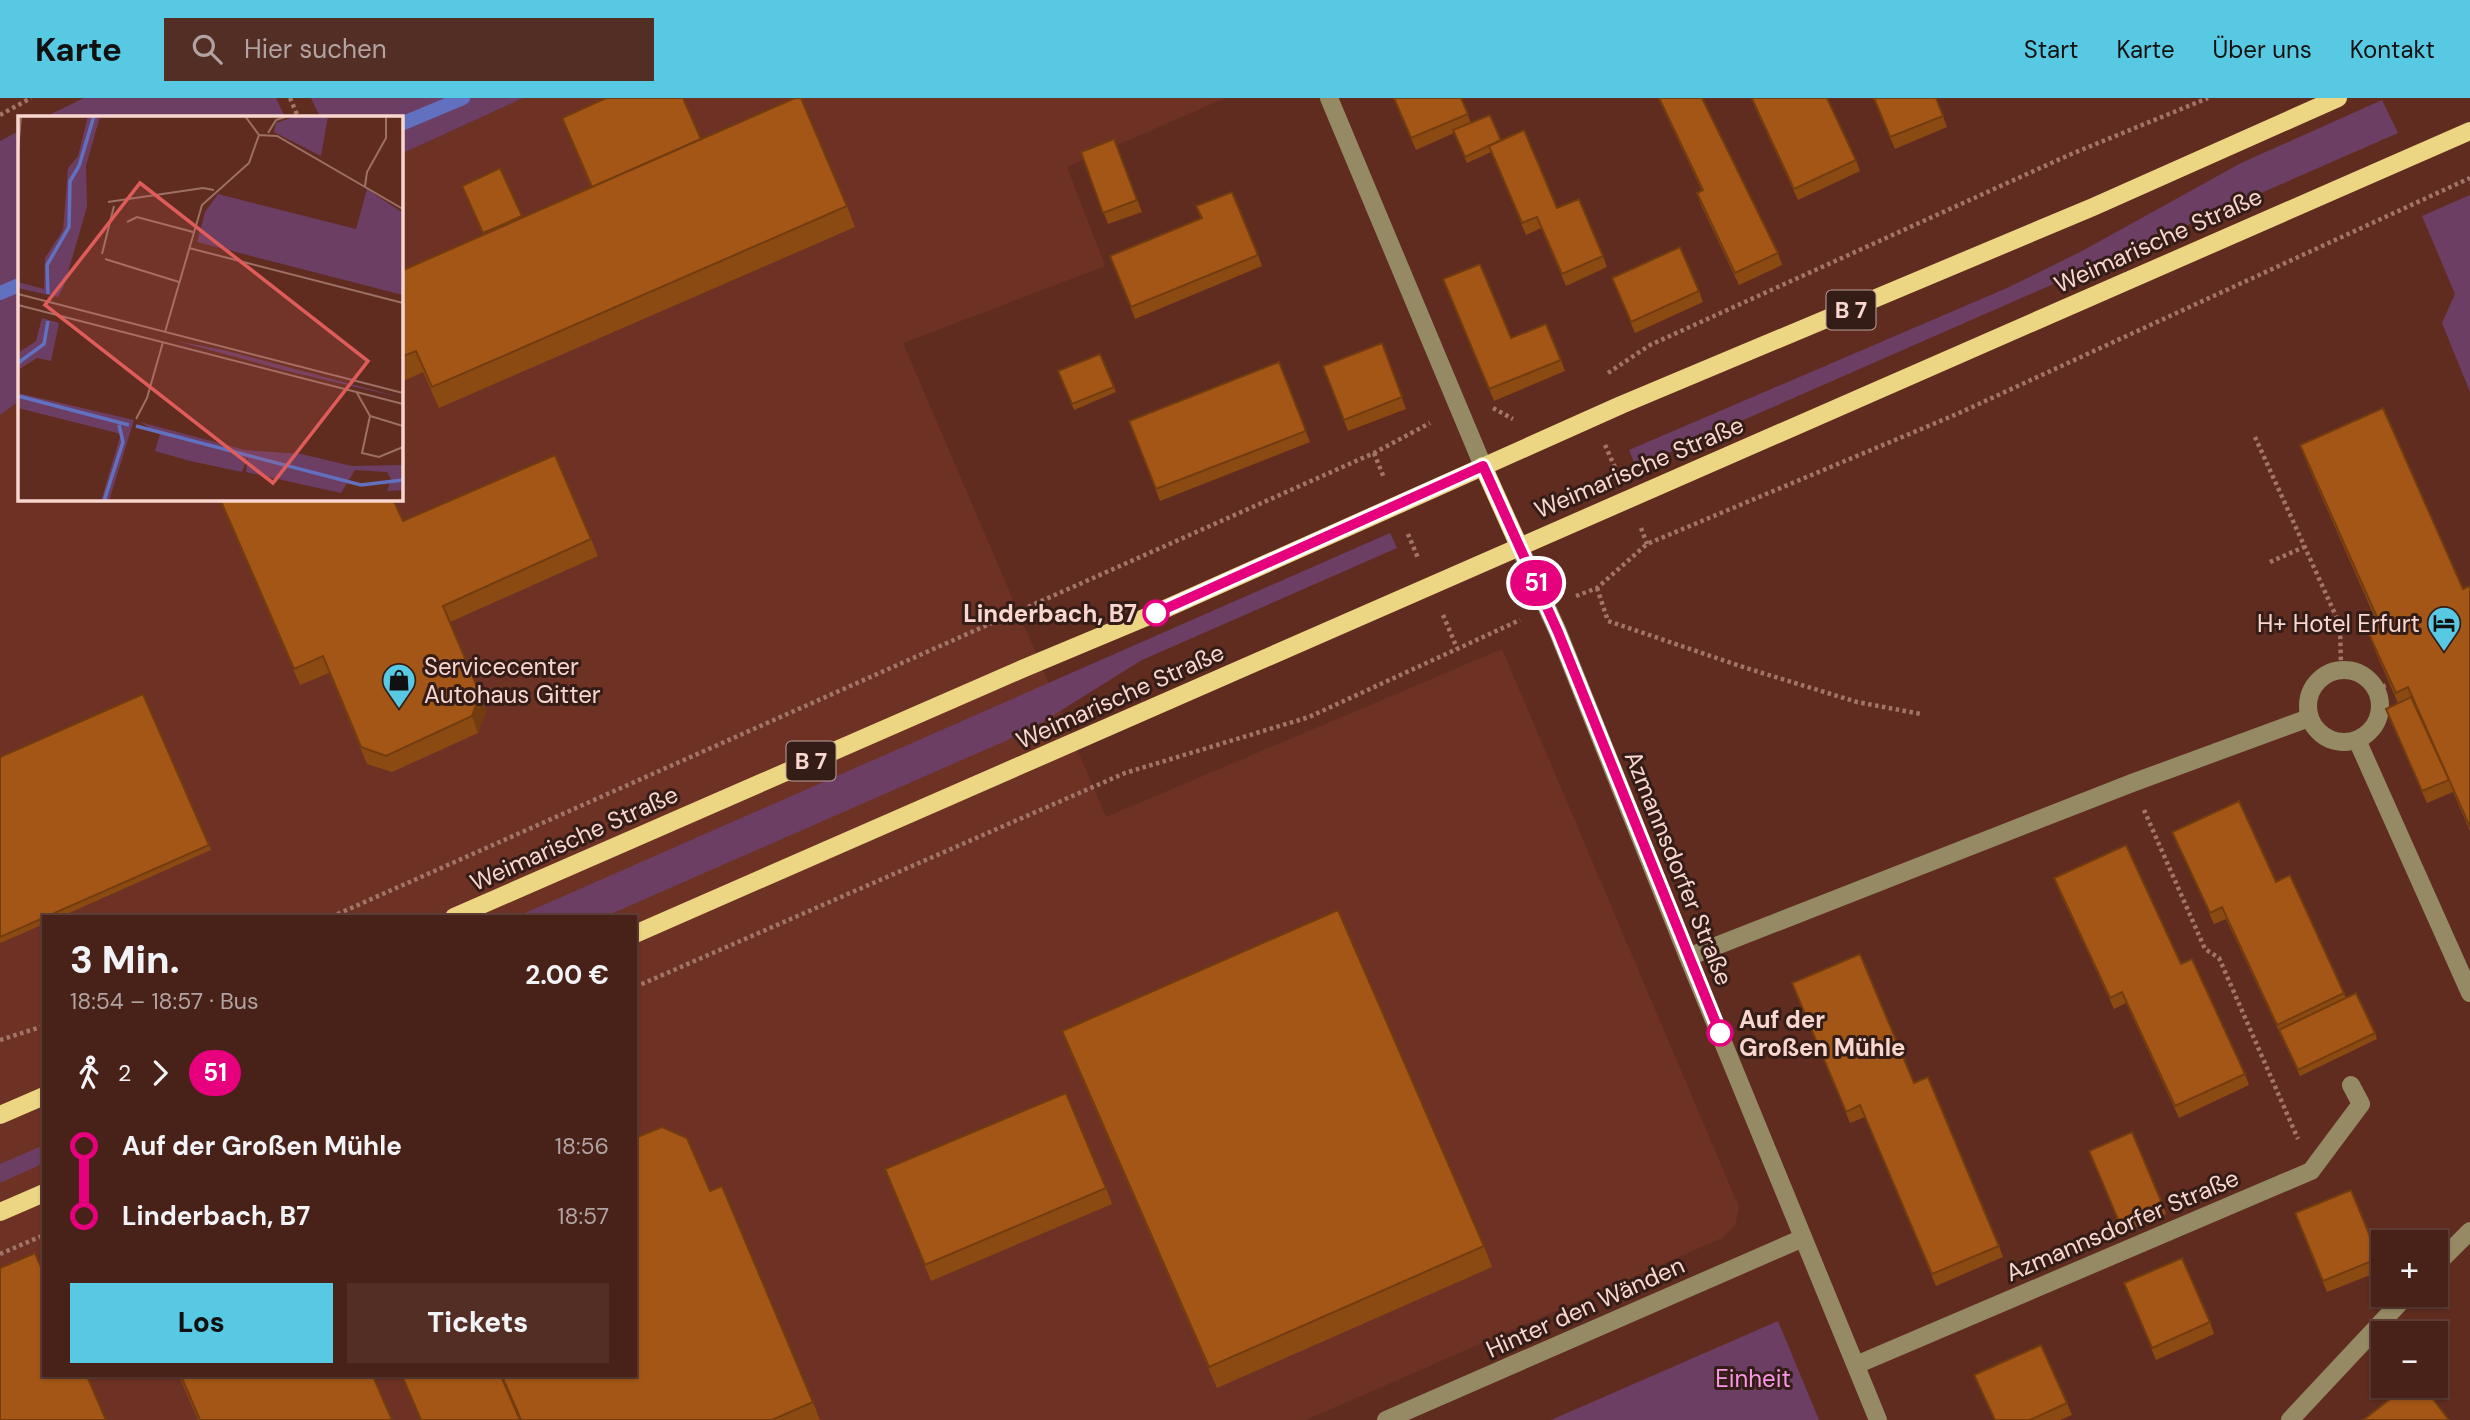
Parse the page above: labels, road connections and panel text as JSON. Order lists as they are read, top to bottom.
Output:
{
  "streets": {
    "main road": ["Weimarische Straße", "B 7"],
    "street": ["Azmannsdorfer Straße", "Hinter den Wänden"]
  },
  "crossings": [
    ["Weimarische Straße", "Azmannsdorfer Straße"],
    ["Azmannsdorfer Straße", "Hinter den Wänden"]
  ],
  "parks": ["Einheit"],
  "places": {
    "other": ["Linderbach, B7", "Auf der Großen Mühle"],
    "hotel": ["H+ Hotel Erfurt"],
    "shop": ["Servicecenter Autohaus Gitter"]
  },
  "lines": ["bus line 51"],
  "page": {
    "header": "Karte",
    "search": "Hier suchen",
    "nav": [
      "Start",
      "Karte",
      "Über uns",
      "Kontakt"
    ],
    "on_map": "51",
    "heading": ["3 Min.", "18:54 – 18:57 · Bus", "2.00 €"],
    "legs": ["2", "51"],
    "list": [
      {
        "name": "Auf der Großen Mühle",
        "value": "18:56"
      },
      {
        "name": "Linderbach, B7",
        "value": "18:57"
      }
    ],
    "map_buttons": ["+", "−"],
    "buttons": ["Los", "Tickets"]
  }
}
